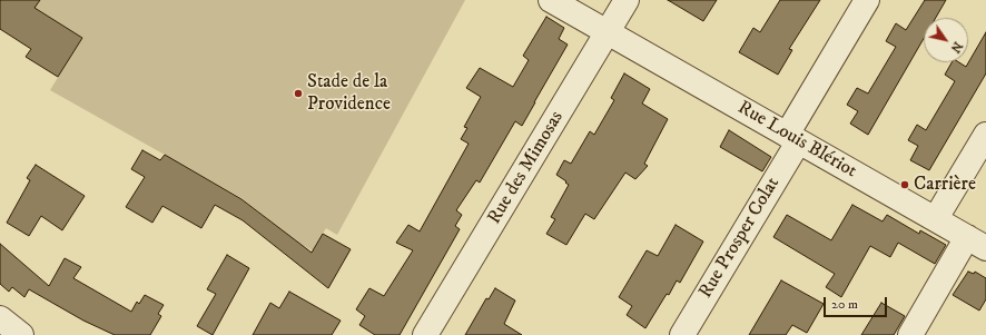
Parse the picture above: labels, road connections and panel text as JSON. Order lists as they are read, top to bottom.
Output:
{
  "streets": {
    "street": ["Rue Louis Blériot", "Rue des Mimosas", "Rue Prosper Colat"]
  },
  "crossings": [
    ["Rue Louis Blériot", "Rue des Mimosas"],
    ["Rue Louis Blériot", "Rue Prosper Colat"]
  ],
  "places": ["Stade de la Providence", "Carrière"],
  "scale_bar": "20 m",
  "north": "bottom right"
}
